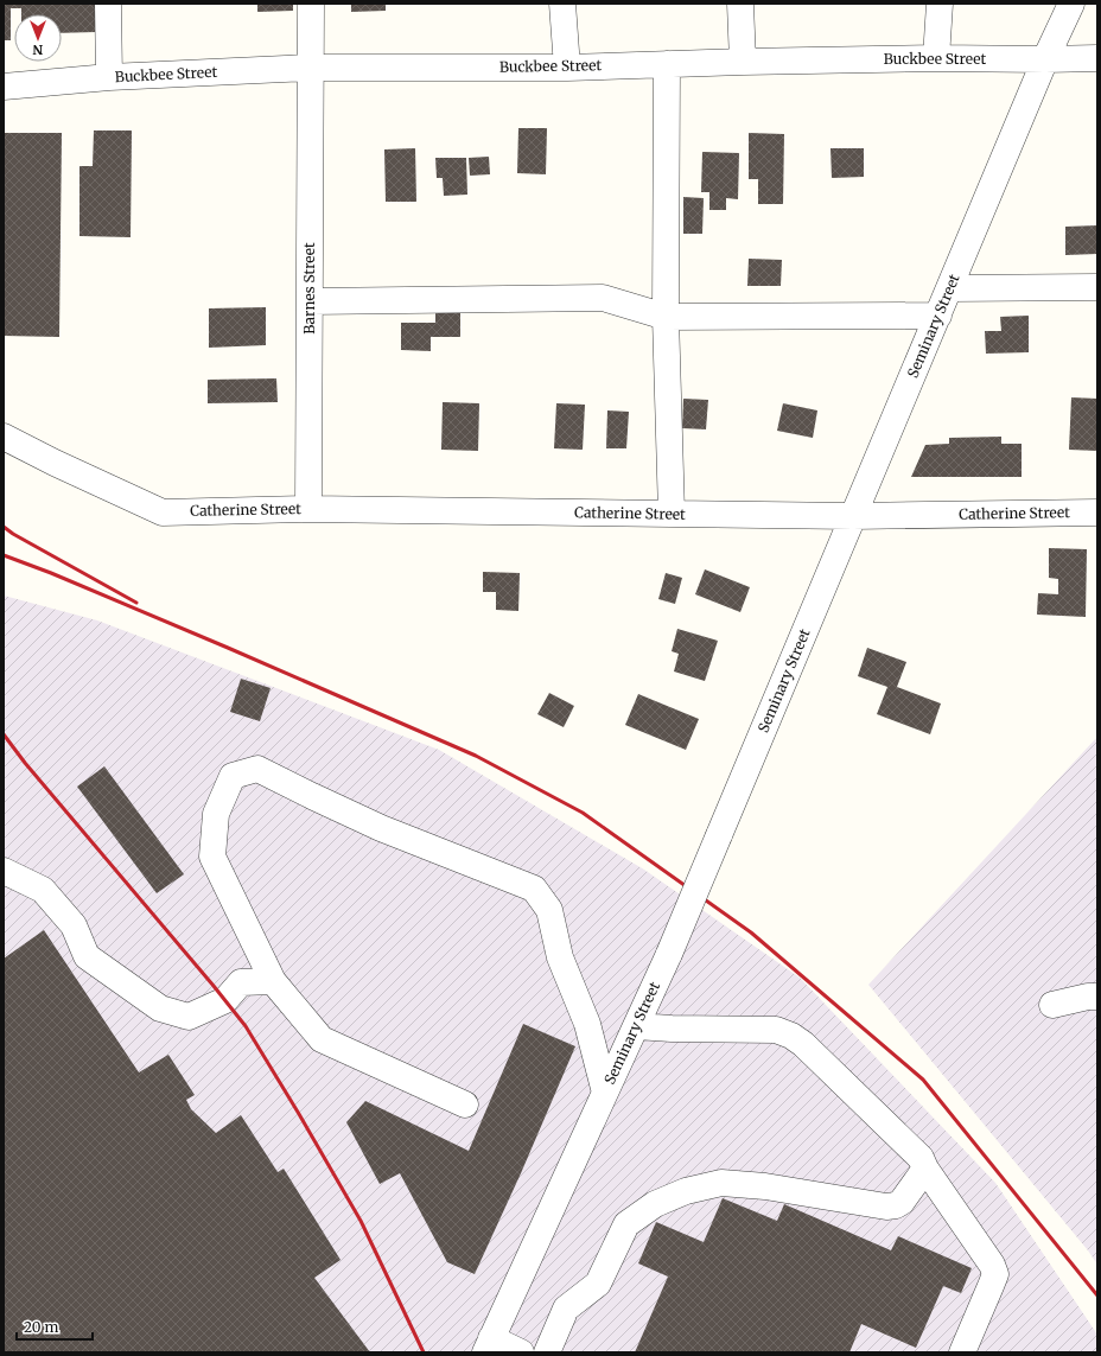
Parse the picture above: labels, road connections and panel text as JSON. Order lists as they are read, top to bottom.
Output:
{
  "streets": {
    "street": [
      "Buckbee Street",
      "Barnes Street",
      "Seminary Street",
      "Catherine Street"
    ]
  },
  "crossings": [
    ["Buckbee Street", "Barnes Street"],
    ["Buckbee Street", "Seminary Street"],
    ["Barnes Street", "Catherine Street"],
    ["Seminary Street", "Catherine Street"]
  ],
  "scale_bar": "20 m",
  "north": "bottom"
}
